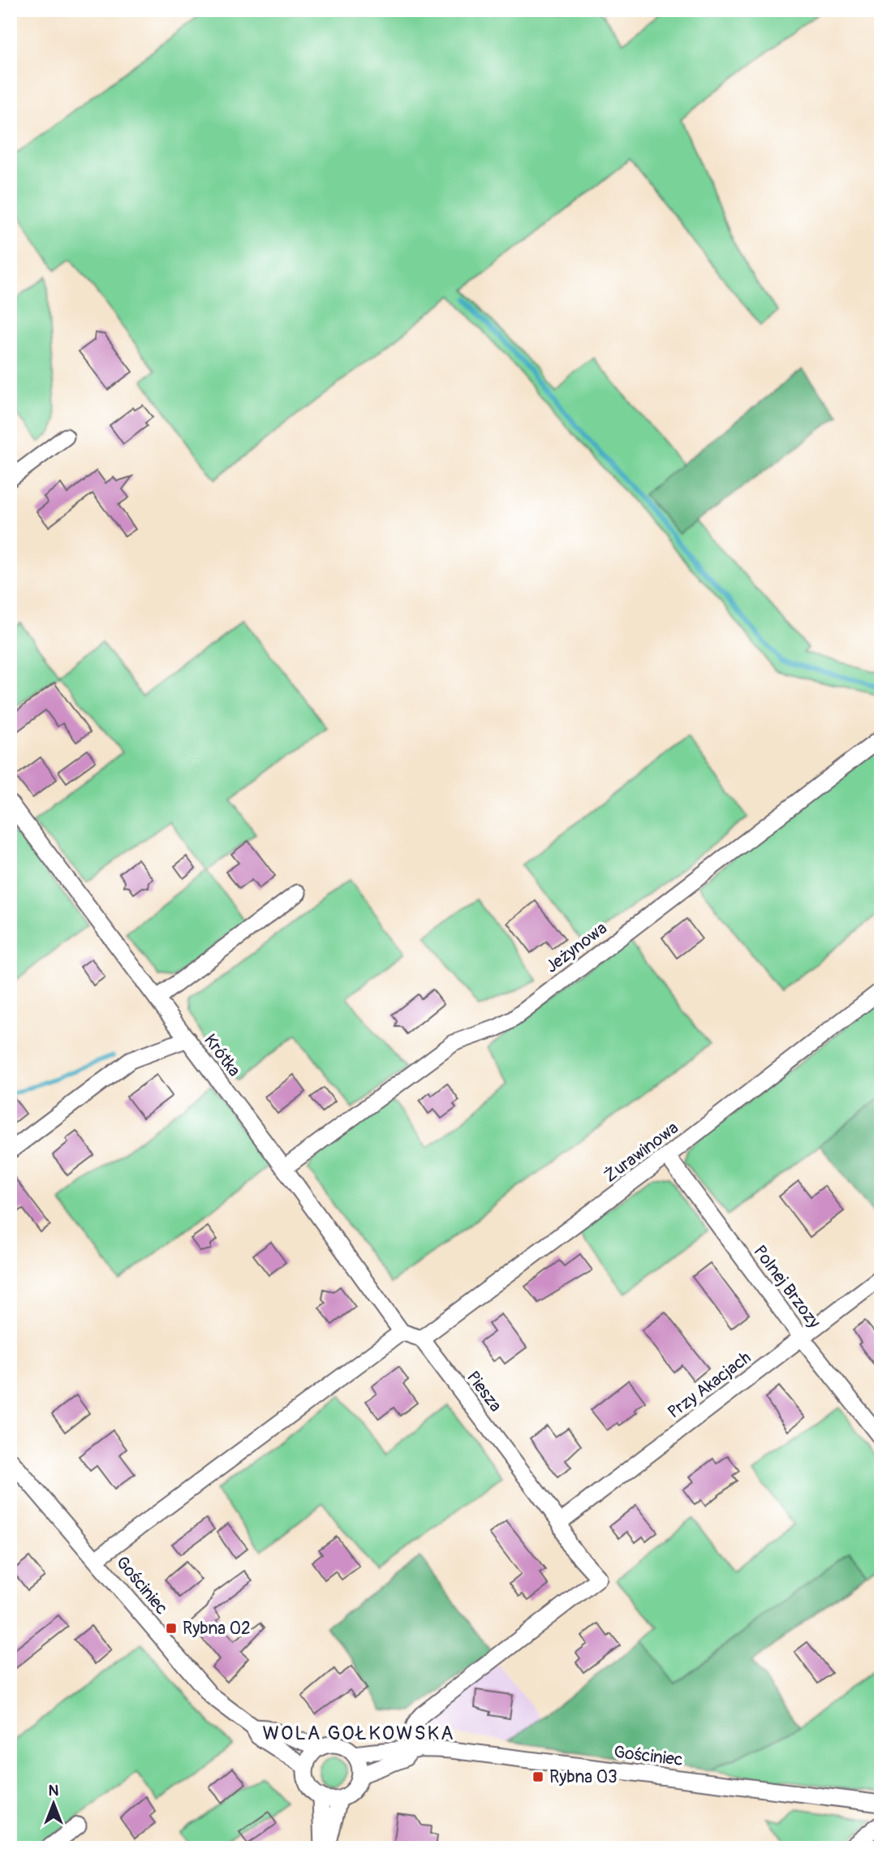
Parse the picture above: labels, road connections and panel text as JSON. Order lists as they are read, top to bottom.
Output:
{
  "streets": {
    "street": [
      "Jeżynowa",
      "Krótka",
      "Żurawinowa",
      "Polnej Brzozy",
      "Przy Akacjach",
      "Piesza",
      "Gościniec"
    ]
  },
  "crossings": [
    ["Jeżynowa", "Krótka"],
    ["Żurawinowa", "Polnej Brzozy"],
    ["Żurawinowa", "Piesza"],
    ["Polnej Brzozy", "Przy Akacjach"],
    ["Przy Akacjach", "Piesza"],
    ["Piesza", "Gościniec"]
  ],
  "districts": ["WOLA GOŁKOWSKA"],
  "places": {
    "transit": ["Rybna 02", "Rybna 03"]
  },
  "north": "top"
}
